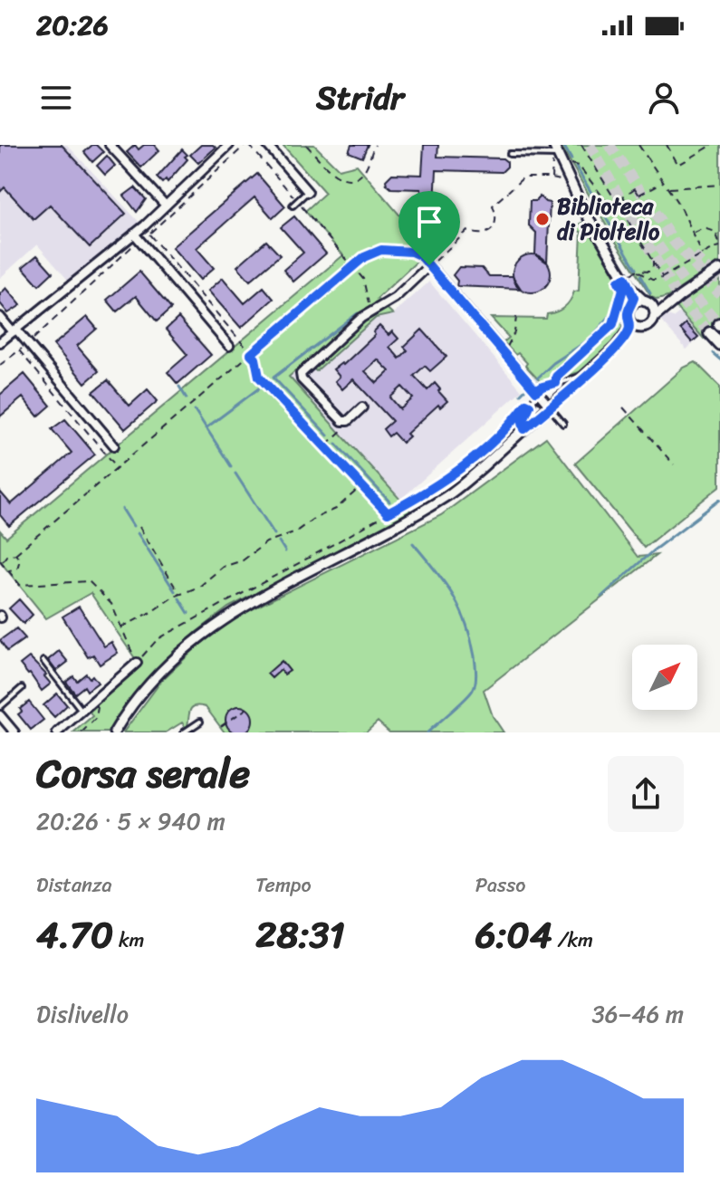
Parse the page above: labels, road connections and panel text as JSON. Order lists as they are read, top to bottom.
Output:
{
  "places": ["Biblioteca di Pioltello"],
  "north": "top right",
  "page": {
    "status": "20:26",
    "header": "Stridr",
    "heading": ["Corsa serale", "20:26 · 5 × 940 m"],
    "stats": [
      ["Distanza", "4.70 km"],
      ["Tempo", "28:31"],
      ["Passo", "6:04 /km"]
    ],
    "chart": ["Dislivello", "36–46 m"]
  }
}
